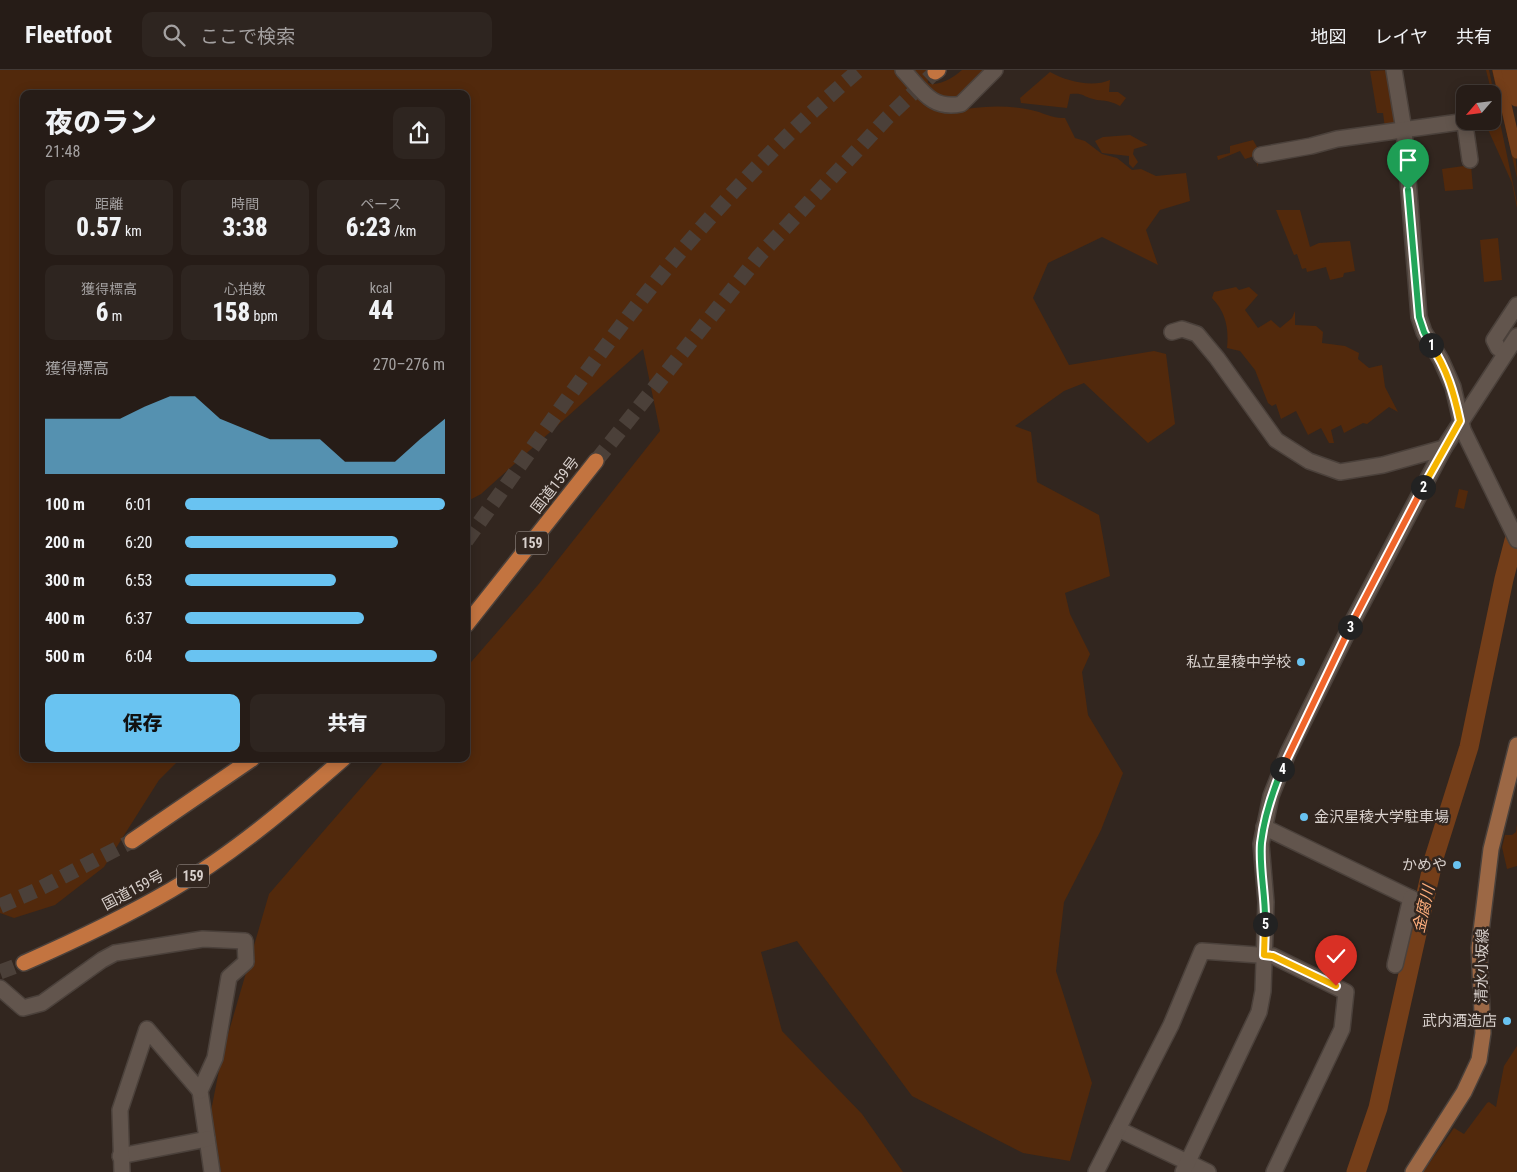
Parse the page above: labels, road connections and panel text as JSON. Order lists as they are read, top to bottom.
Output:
{
  "streets": {
    "highway": ["国道159号", "159"],
    "main road": ["清水小坂線"]
  },
  "water": ["金腐川"],
  "places": [
    "私立星稜中学校",
    "金沢星稜大学駐車場",
    "かめや",
    "武内酒造店"
  ],
  "north": "bottom left",
  "page": {
    "header": "Fleetfoot",
    "search": "ここで検索",
    "nav": ["地図", "レイヤ", "共有"],
    "heading": ["夜のラン", "21:48"],
    "stats": [
      ["距離", "0.57 km"],
      ["時間", "3:38"],
      ["ペース", "6:23 /km"],
      ["獲得標高", "6 m"],
      ["心拍数", "158 bpm"],
      ["kcal", "44"]
    ],
    "pins": [
      "1",
      "2",
      "3",
      "4",
      "5"
    ],
    "chart": ["獲得標高", "270–276 m"],
    "list": [
      {
        "name": "100 m",
        "note": "6:01"
      },
      {
        "name": "200 m",
        "note": "6:20"
      },
      {
        "name": "300 m",
        "note": "6:53"
      },
      {
        "name": "400 m",
        "note": "6:37"
      },
      {
        "name": "500 m",
        "note": "6:04"
      }
    ],
    "buttons": ["保存", "共有"]
  }
}
